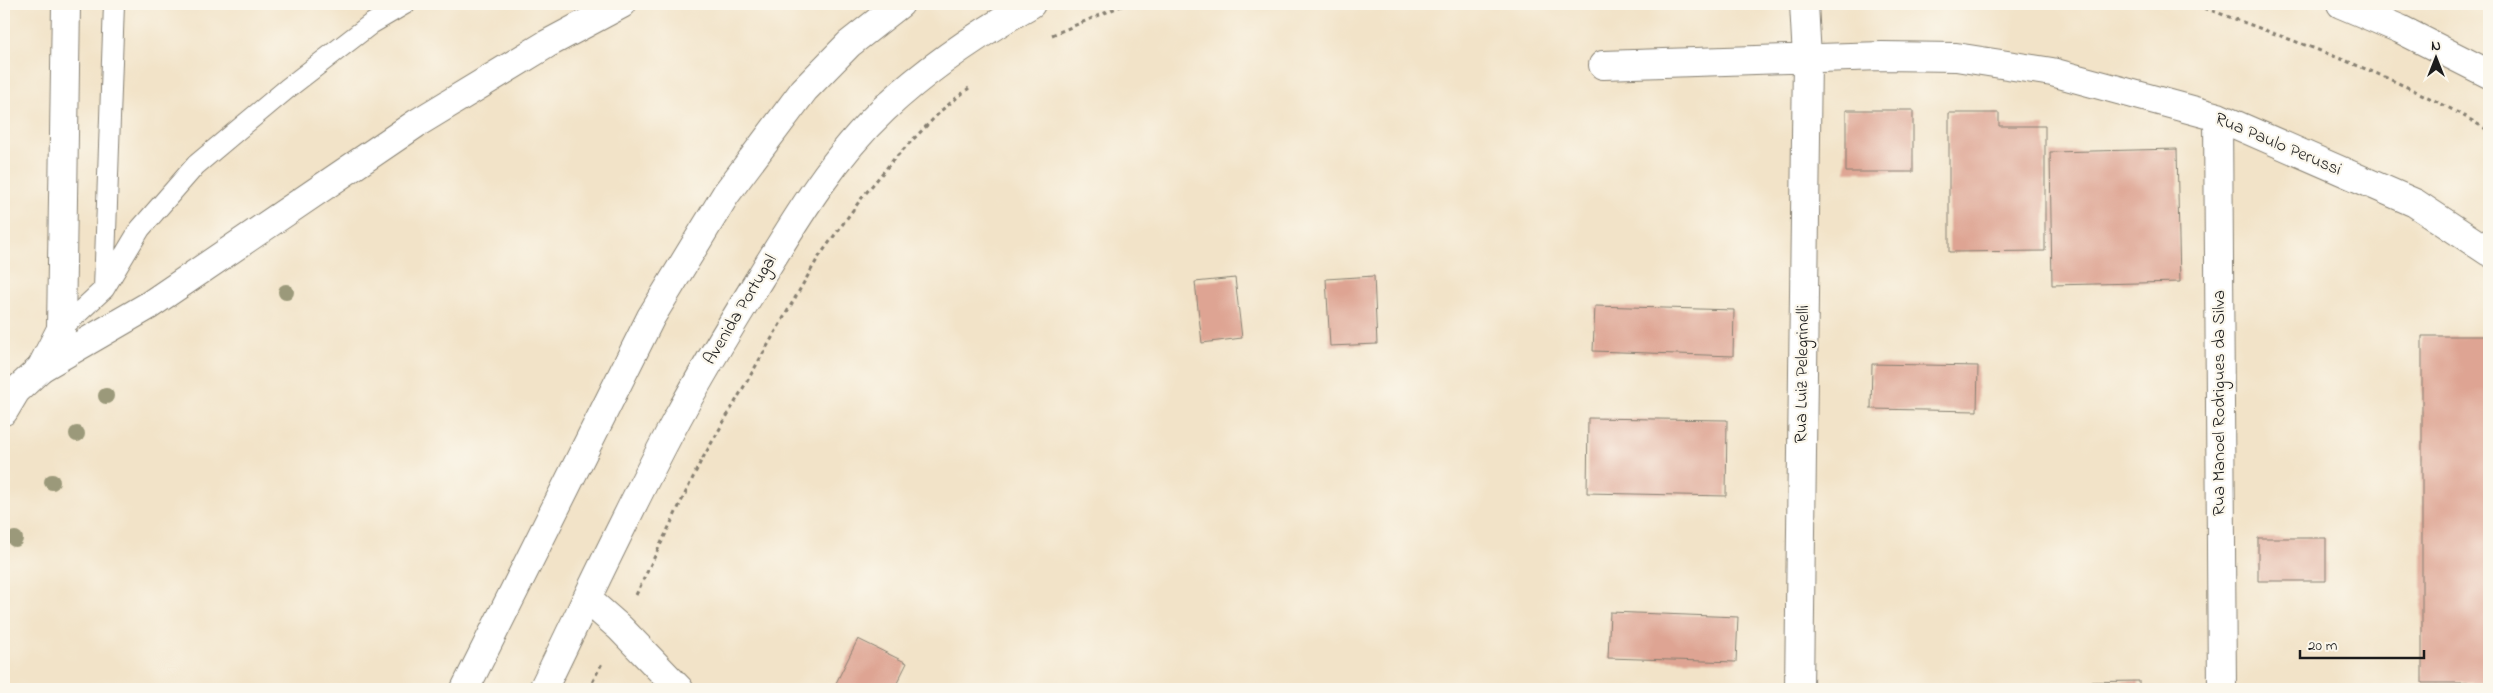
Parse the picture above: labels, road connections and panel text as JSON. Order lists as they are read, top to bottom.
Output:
{
  "streets": {
    "street": [
      "Rua Paulo Perussi",
      "Avenida Portugal",
      "Rua Luiz Pelegrinelli",
      "Rua Manoel Rodrigues da Silva"
    ]
  },
  "crossings": [
    ["Rua Paulo Perussi", "Rua Luiz Pelegrinelli"],
    ["Rua Paulo Perussi", "Rua Manoel Rodrigues da Silva"]
  ],
  "scale_bar": "20 m",
  "north": "top"
}
